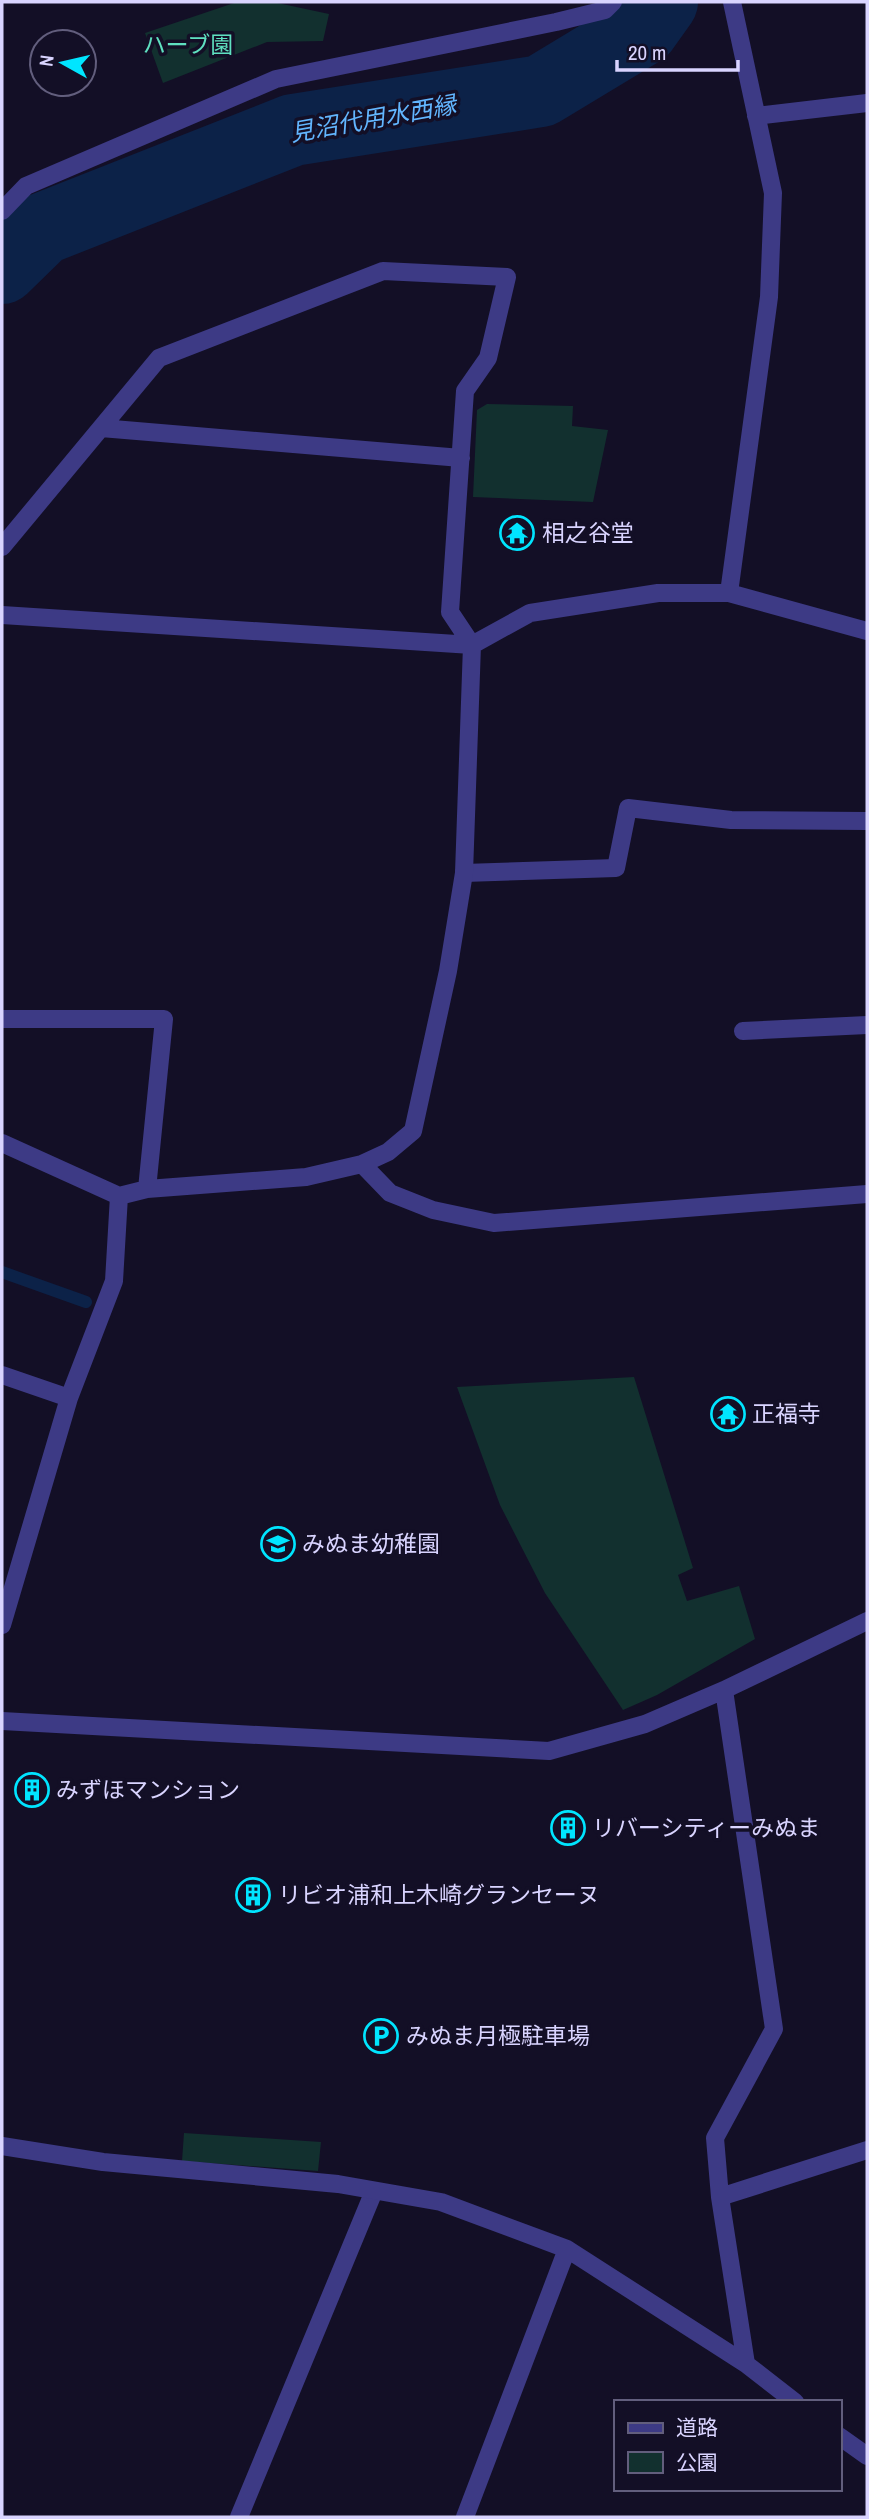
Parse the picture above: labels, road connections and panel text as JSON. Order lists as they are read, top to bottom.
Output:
{
  "water": ["見沼代用水西縁"],
  "parks": ["ハーブ園"],
  "places": {
    "temple": ["相之谷堂", "正福寺"],
    "school or university": ["みぬま幼稚園"],
    "building": ["みずほマンション", "リバーシティーみぬま", "リビオ浦和上木崎グランセーヌ"],
    "parking": ["みぬま月極駐車場"]
  },
  "legend": ["道路", "公園"],
  "scale_bar": "20 m",
  "north": "left"
}
